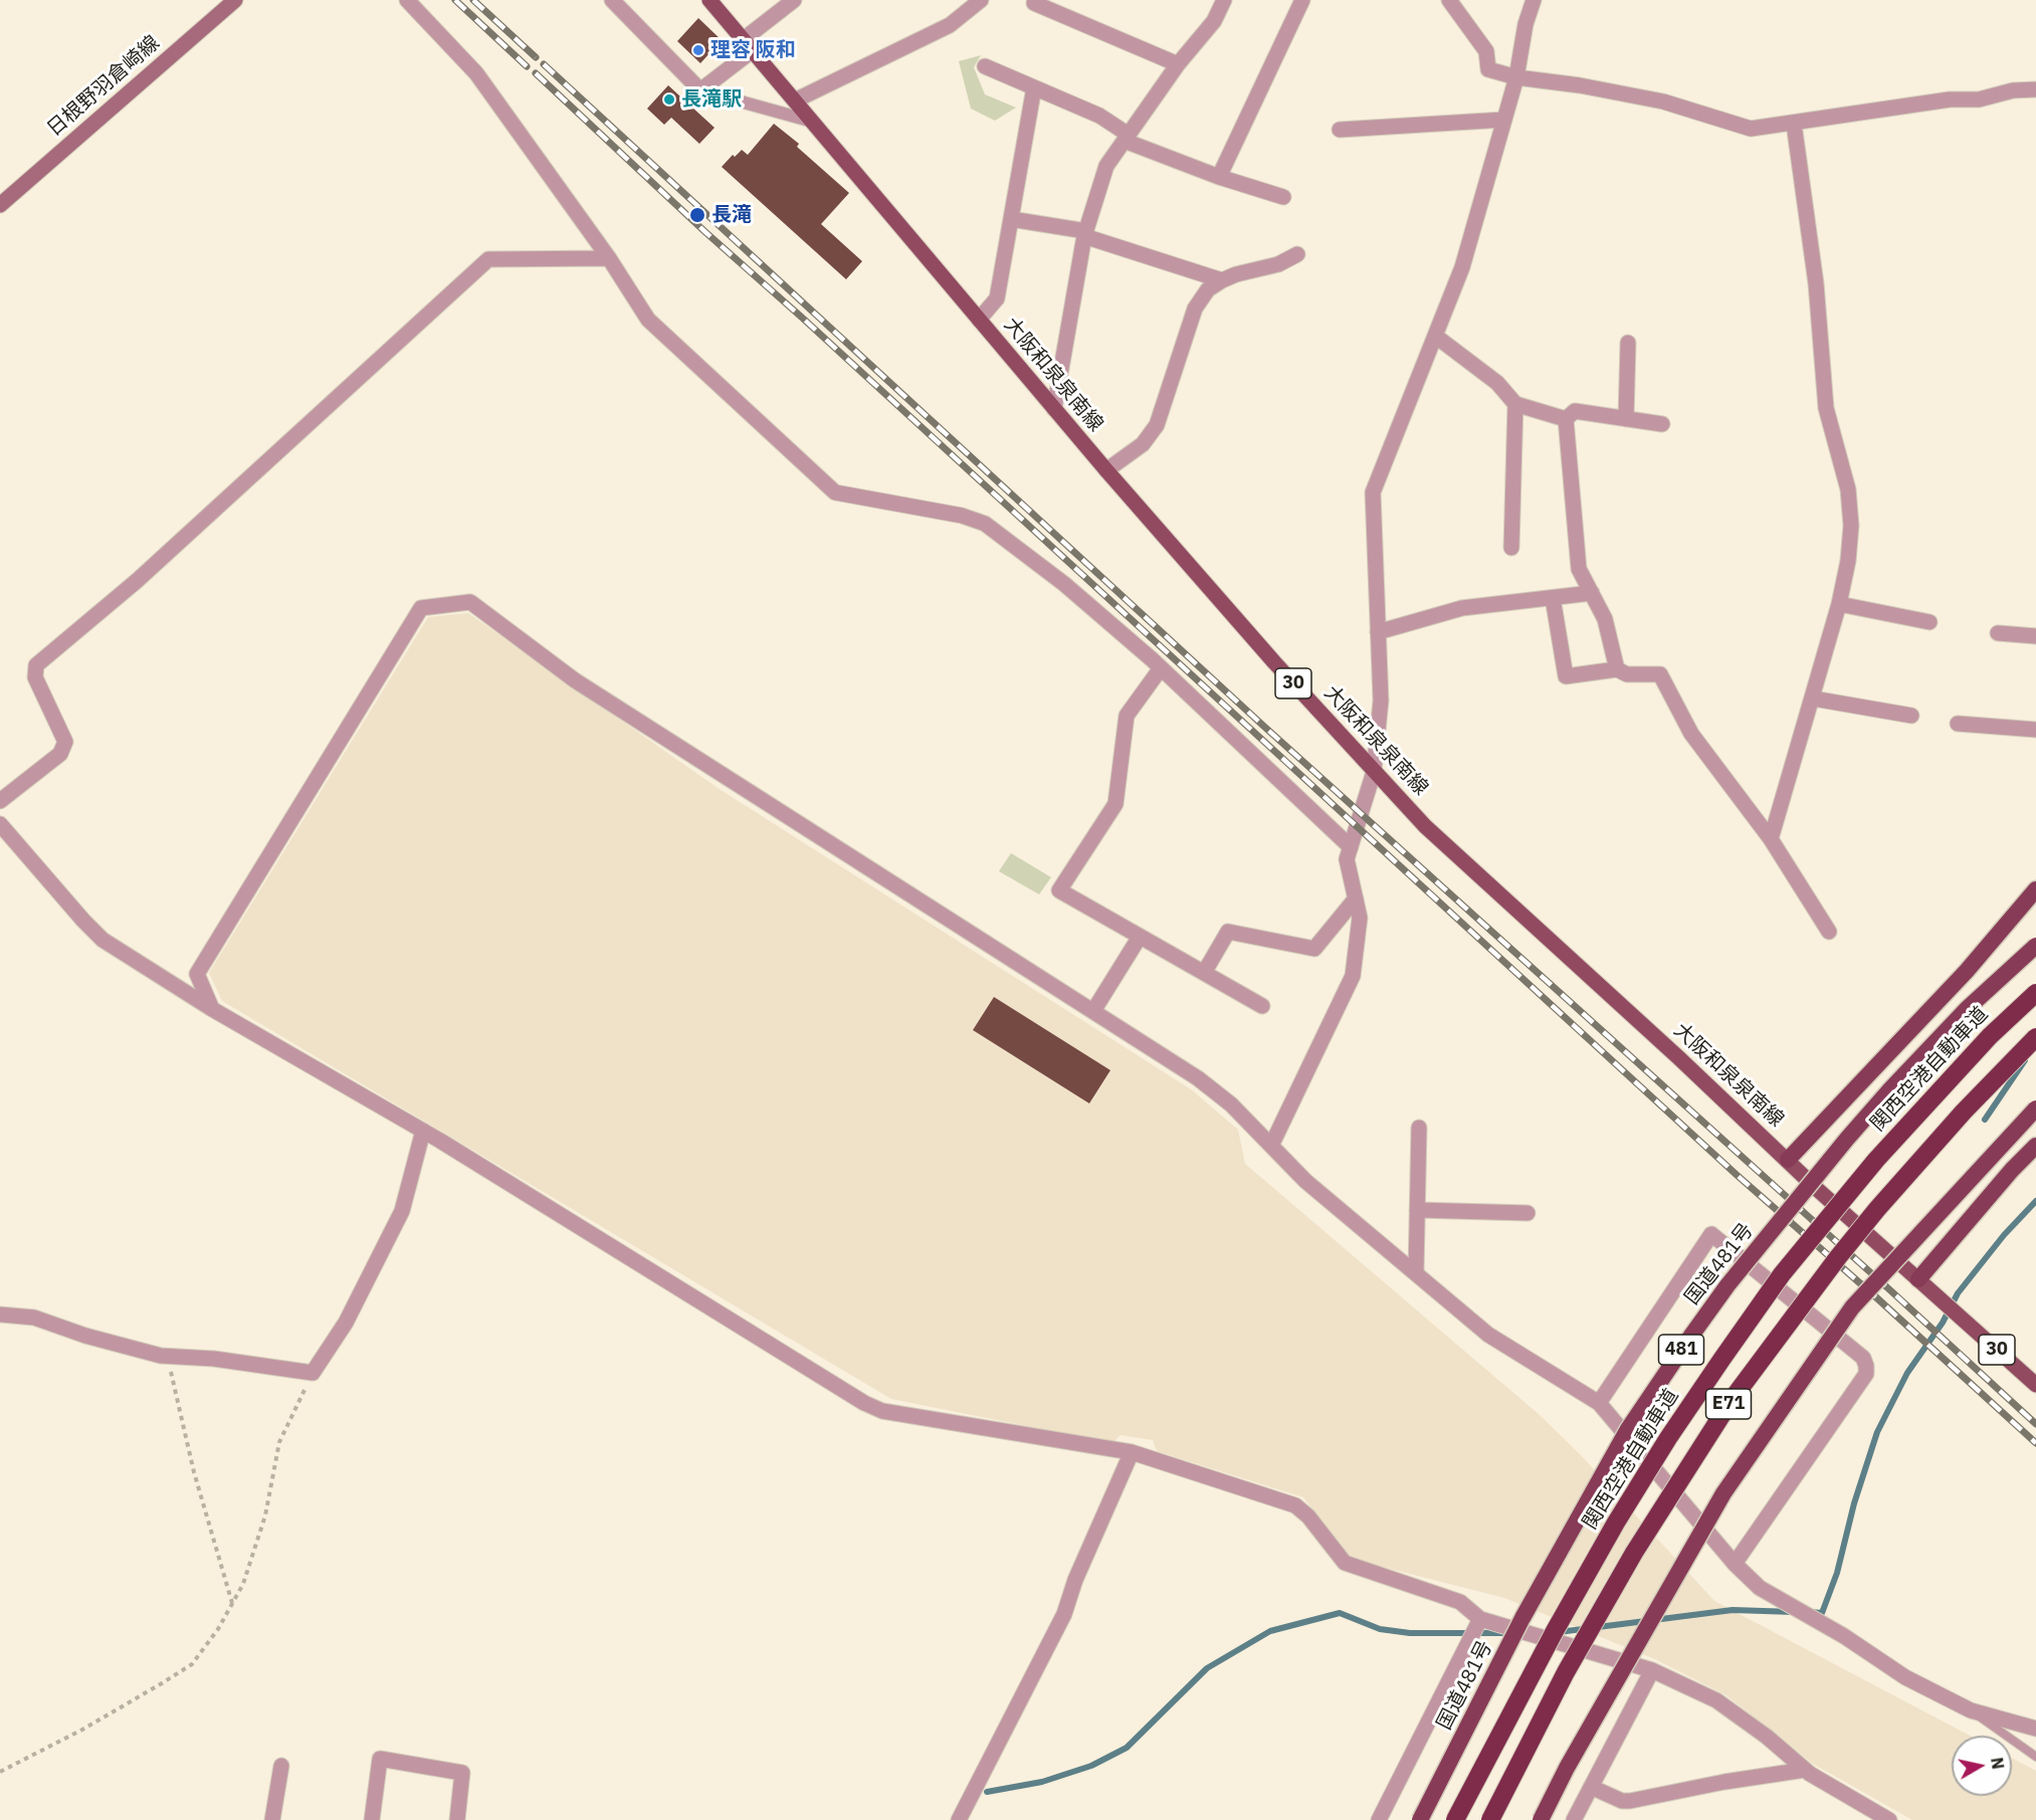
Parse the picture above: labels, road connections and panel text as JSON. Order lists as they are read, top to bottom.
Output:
{
  "streets": {
    "highway": [
      "関西空港自動車道",
      "国道481号",
      "481",
      "E71"
    ],
    "main road": ["日根野羽倉崎線", "大阪和泉泉南線", "30"]
  },
  "places": ["理容 阪和", "長滝駅", "長滝"],
  "north": "right"
}
